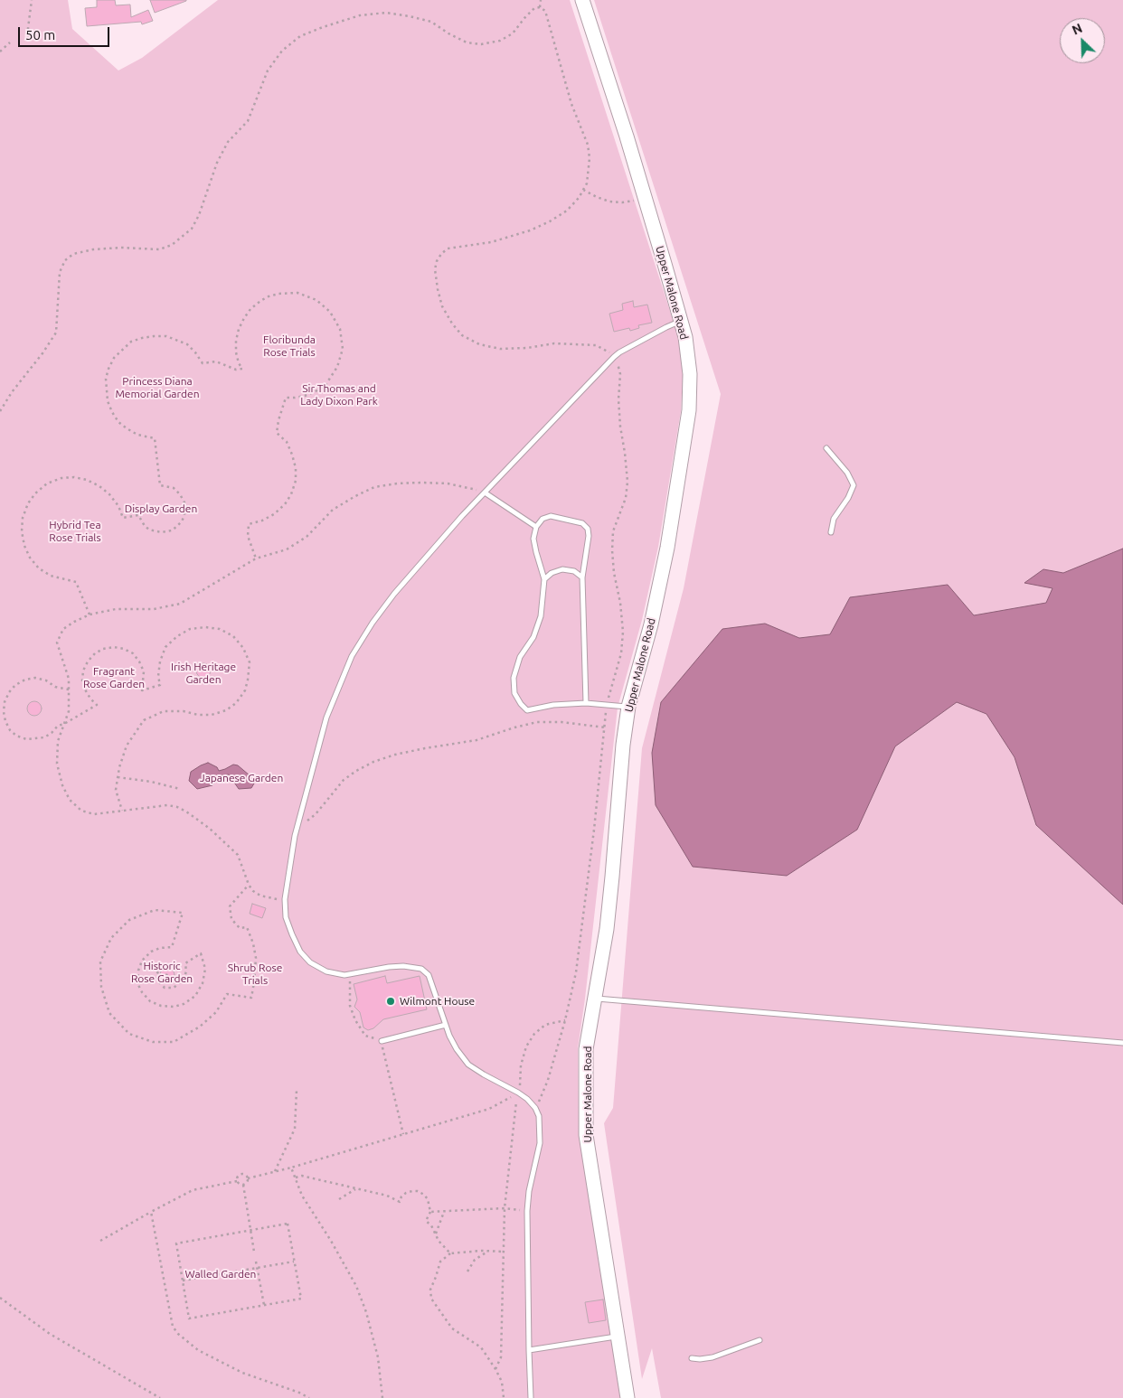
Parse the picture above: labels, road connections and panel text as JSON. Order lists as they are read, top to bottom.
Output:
{
  "streets": {
    "main road": ["Upper Malone Road"]
  },
  "parks": [
    "Floribunda Rose Trials",
    "Princess Diana Memorial Garden",
    "Sir Thomas and Lady Dixon Park",
    "Display Garden",
    "Hybrid Tea Rose Trials",
    "Irish Heritage Garden",
    "Fragrant Rose Garden",
    "Japanese Garden",
    "Historic Rose Garden",
    "Shrub Rose Trials",
    "Walled Garden"
  ],
  "places": ["Wilmont House"],
  "scale_bar": "50 m",
  "north": "top left"
}
